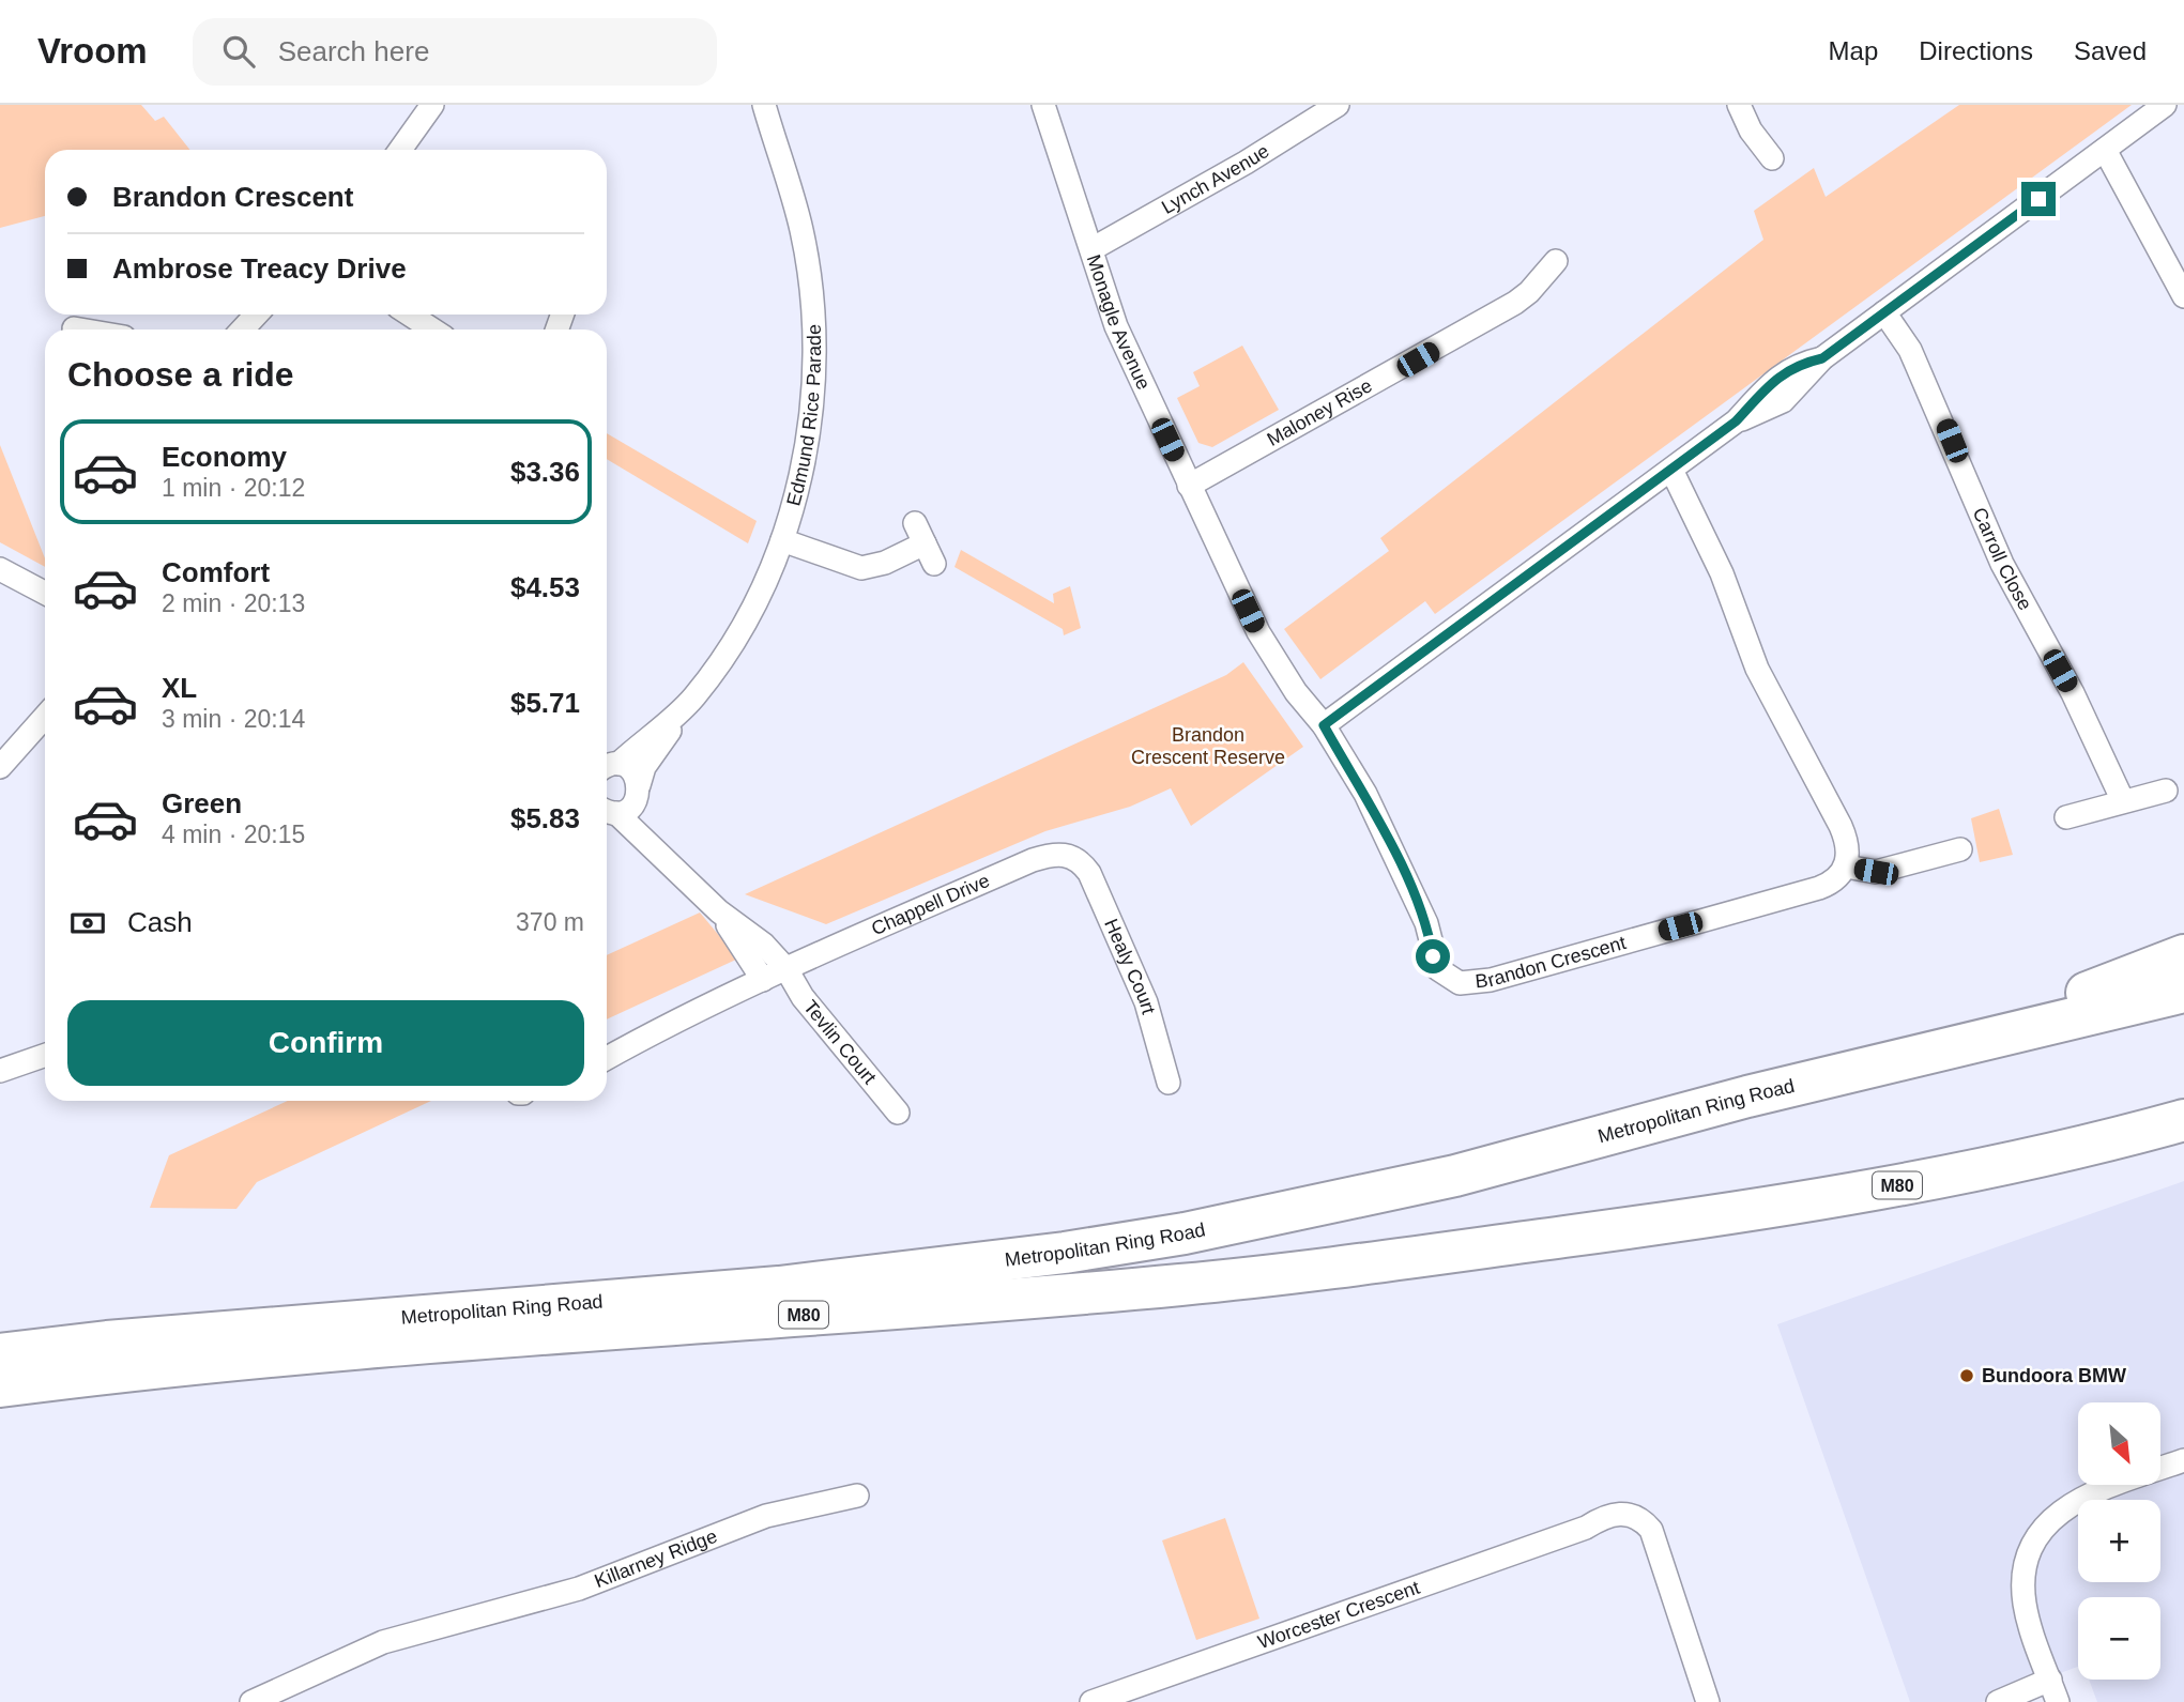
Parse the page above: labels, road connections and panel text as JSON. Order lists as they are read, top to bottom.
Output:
{
  "streets": {
    "highway": ["Metropolitan Ring Road", "M80"],
    "street": [
      "Lynch Avenue",
      "Monagle Avenue",
      "Edmund Rice Parade",
      "Maloney Rise",
      "Carroll Close",
      "Chappell Drive",
      "Brandon Crescent",
      "Healy Court",
      "Tevlin Court",
      "Killarney Ridge",
      "Worcester Crescent"
    ]
  },
  "crossings": [
    ["Lynch Avenue", "Monagle Avenue"],
    ["Monagle Avenue", "Maloney Rise"],
    ["Monagle Avenue", "Brandon Crescent"],
    ["Chappell Drive", "Healy Court"],
    ["Chappell Drive", "Tevlin Court"]
  ],
  "parks": ["Brandon Crescent Reserve"],
  "places": ["Bundoora BMW"],
  "north": "bottom right",
  "page": {
    "header": "Vroom",
    "search": "Search here",
    "nav": ["Map", "Directions", "Saved"],
    "banner": ["Brandon Crescent", "Ambrose Treacy Drive"],
    "heading": "Choose a ride",
    "list": [
      {
        "name": "Economy",
        "note": "1 min · 20:12",
        "value": "$3.36"
      },
      {
        "name": "Comfort",
        "note": "2 min · 20:13",
        "value": "$4.53"
      },
      {
        "name": "XL",
        "note": "3 min · 20:14",
        "value": "$5.71"
      },
      {
        "name": "Green",
        "note": "4 min · 20:15",
        "value": "$5.83"
      }
    ],
    "pay": ["Cash", "370 m"],
    "buttons": "Confirm",
    "map_buttons": ["+", "−"]
  }
}
